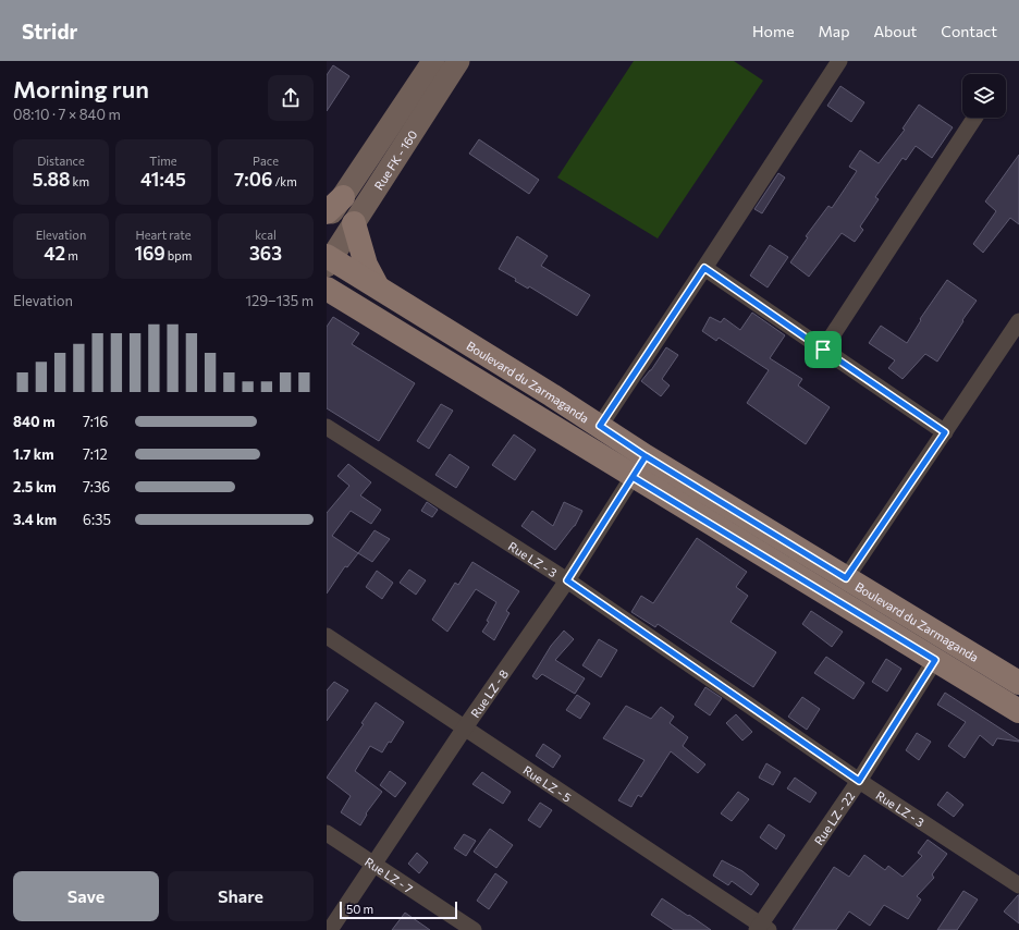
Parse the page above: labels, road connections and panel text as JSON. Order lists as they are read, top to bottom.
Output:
{
  "streets": {
    "main road": ["Rue FK - 160", "Boulevard du Zarmaganda"],
    "street": [
      "Rue LZ - 3",
      "Rue LZ - 8",
      "Rue LZ - 5",
      "Rue LZ - 22",
      "Rue LZ - 7"
    ]
  },
  "crossings": [
    ["Rue FK - 160", "Boulevard du Zarmaganda"],
    ["Boulevard du Zarmaganda", "Rue LZ - 8"],
    ["Boulevard du Zarmaganda", "Rue LZ - 22"],
    ["Rue LZ - 3", "Rue LZ - 8"],
    ["Rue LZ - 3", "Rue LZ - 22"],
    ["Rue LZ - 8", "Rue LZ - 5"],
    ["Rue LZ - 8", "Rue LZ - 7"],
    ["Rue LZ - 5", "Rue LZ - 22"]
  ],
  "scale_bar": "50 m",
  "page": {
    "header": "Stridr",
    "nav": [
      "Home",
      "Map",
      "About",
      "Contact"
    ],
    "heading": ["Morning run", "08:10 · 7 × 840 m"],
    "stats": [
      ["Distance", "5.88 km"],
      ["Time", "41:45"],
      ["Pace", "7:06 /km"],
      ["Elevation", "42 m"],
      ["Heart rate", "169 bpm"],
      ["kcal", "363"]
    ],
    "chart": ["Elevation", "129–135 m"],
    "list": [
      {
        "name": "840 m",
        "note": "7:16"
      },
      {
        "name": "1.7 km",
        "note": "7:12"
      },
      {
        "name": "2.5 km",
        "note": "7:36"
      },
      {
        "name": "3.4 km",
        "note": "6:35"
      }
    ],
    "buttons": ["Save", "Share"],
    "scale": "50 m"
  }
}
